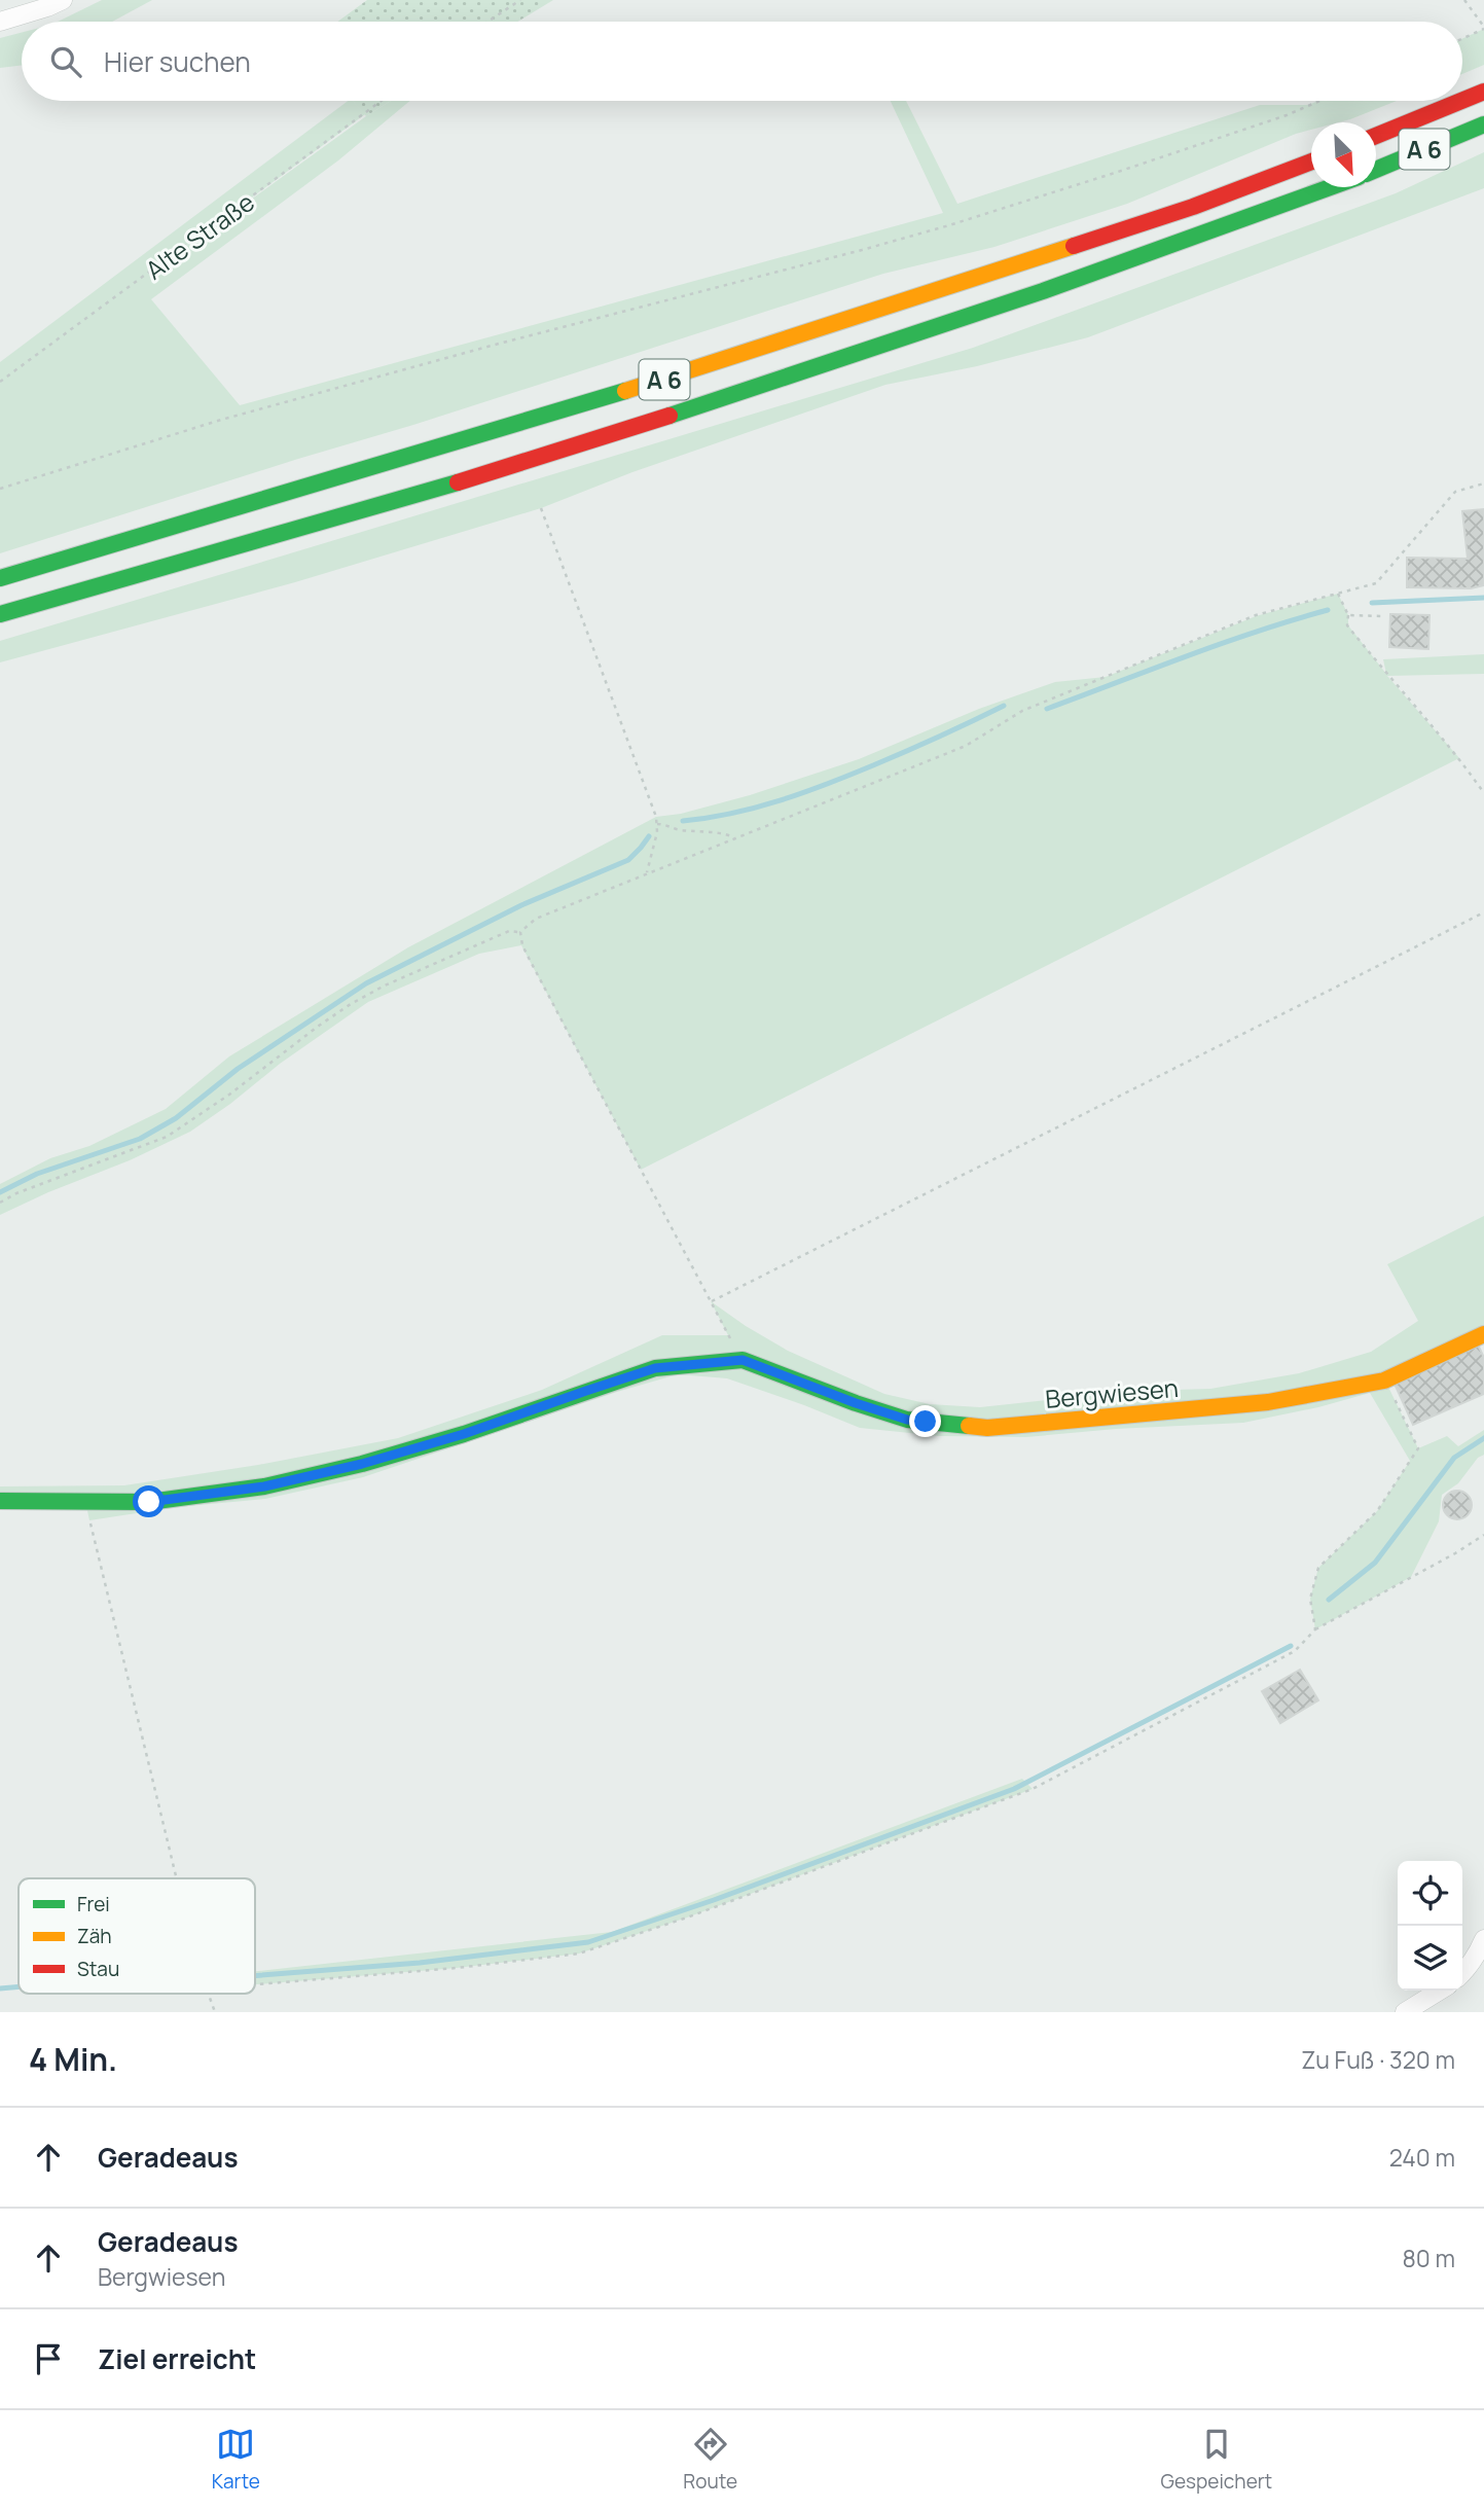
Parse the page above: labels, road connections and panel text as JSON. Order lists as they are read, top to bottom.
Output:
{
  "streets": {
    "main road": ["A 6", "Bergwiesen"],
    "path": ["Alte Straße"]
  },
  "legend": ["Frei", "Zäh", "Stau"],
  "north": "bottom right",
  "page": {
    "search": "Hier suchen",
    "heading": ["4 Min.", "Zu Fuß · 320 m"],
    "list": [
      ["Geradeaus", "240 m"],
      ["Geradeaus", "Bergwiesen", "80 m"],
      "Ziel erreicht"
    ],
    "nav": ["Karte", "Route", "Gespeichert"]
  }
}
